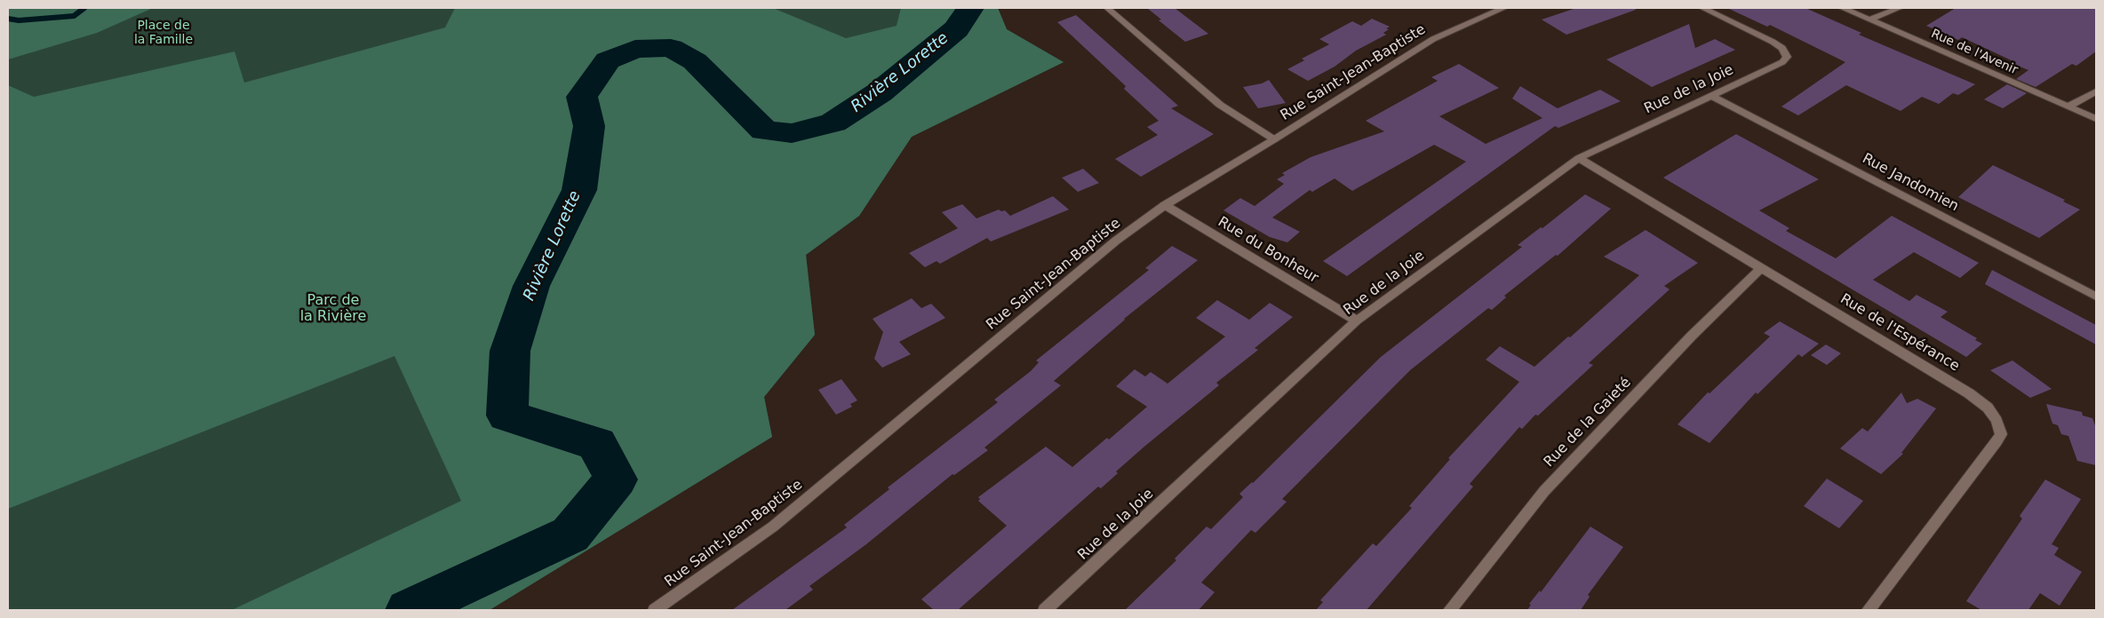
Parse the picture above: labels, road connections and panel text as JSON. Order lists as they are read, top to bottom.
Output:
{
  "streets": {
    "street": [
      "Rue de l'Avenir",
      "Rue Saint-Jean-Baptiste",
      "Rue de la Joie",
      "Rue Jandomien",
      "Rue du Bonheur",
      "Rue de l'Espérance",
      "Rue de la Gaieté"
    ]
  },
  "crossings": [
    ["Rue Saint-Jean-Baptiste", "Rue du Bonheur"],
    ["Rue de la Joie", "Rue Jandomien"],
    ["Rue de la Joie", "Rue du Bonheur"],
    ["Rue de la Joie", "Rue de l'Espérance"],
    ["Rue de l'Espérance", "Rue de la Gaieté"]
  ],
  "water": ["Rivière Lorette"],
  "parks": ["Place de la Famille", "Parc de la Rivière"]
}
